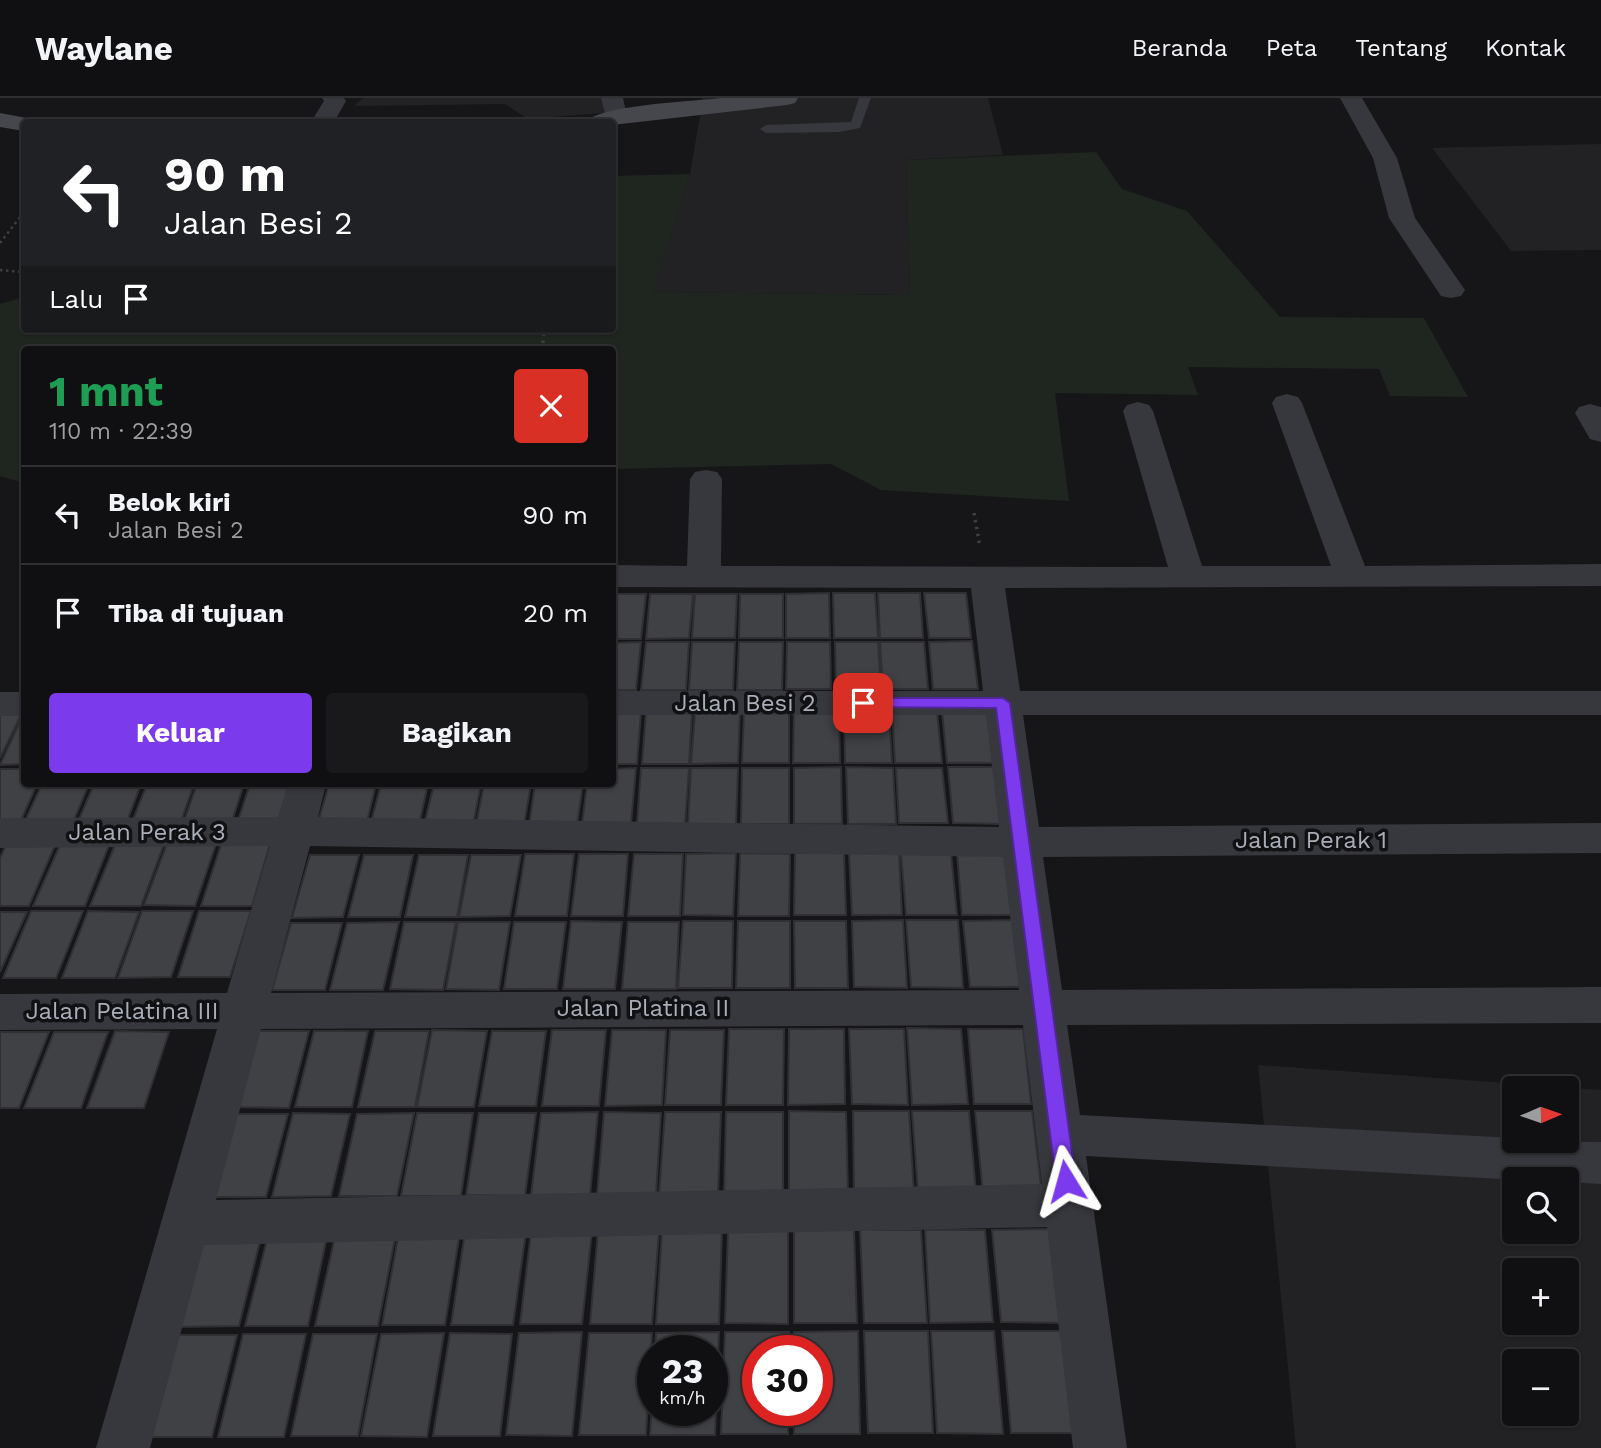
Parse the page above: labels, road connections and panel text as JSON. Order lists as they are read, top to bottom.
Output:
{
  "streets": {
    "street": [
      "Jalan Besi 2",
      "Jalan Perak 3",
      "Jalan Perak 1",
      "Jalan Platina II",
      "Jalan Pelatina III"
    ]
  },
  "crossings": [
    ["Jalan Perak 3", "Jalan Perak 1"],
    ["Jalan Platina II", "Jalan Pelatina III"]
  ],
  "north": "right",
  "page": {
    "header": "Waylane",
    "nav": [
      "Beranda",
      "Peta",
      "Tentang",
      "Kontak"
    ],
    "turn": ["90 m", "Jalan Besi 2"],
    "then": "Lalu",
    "heading": ["1 mnt", "110 m · 22:39"],
    "list": [
      {
        "name": "Belok kiri",
        "note": "Jalan Besi 2",
        "value": "90 m"
      },
      {
        "name": "Tiba di tujuan",
        "value": "20 m"
      }
    ],
    "buttons": ["Keluar", "Bagikan"],
    "map_buttons": ["+", "−"],
    "speed": "23 km/h",
    "limit": "30"
  }
}
